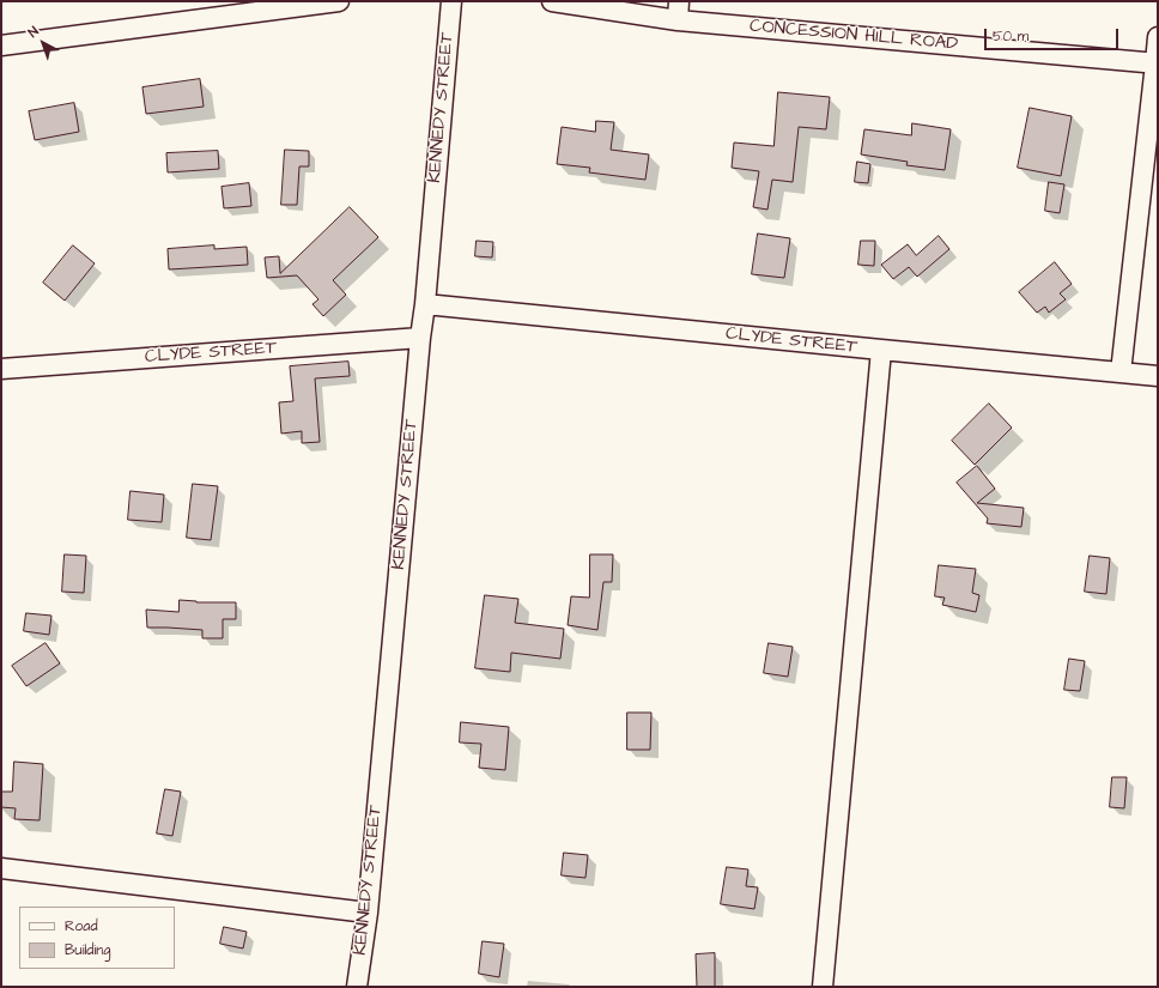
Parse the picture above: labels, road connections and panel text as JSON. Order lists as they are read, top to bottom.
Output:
{
  "streets": {
    "street": ["CONCESSION HILL ROAD", "KENNEDY STREET", "CLYDE STREET"]
  },
  "crossings": [
    ["KENNEDY STREET", "CLYDE STREET"]
  ],
  "legend": ["Road", "Building"],
  "scale_bar": "50 m",
  "north": "top left"
}
